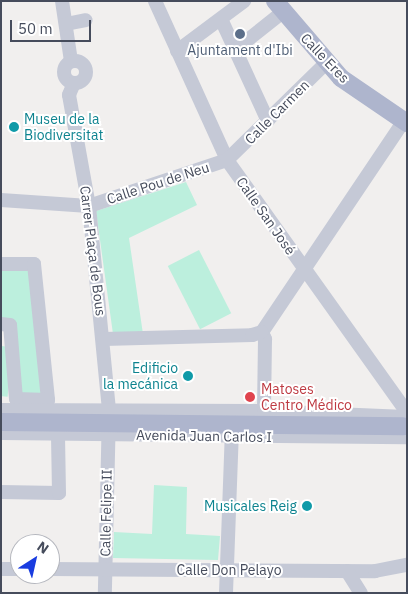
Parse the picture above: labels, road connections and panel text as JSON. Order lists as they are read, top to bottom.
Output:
{
  "streets": {
    "main road": ["Calle Eres", "Avenida Juan Carlos I"],
    "street": [
      "Calle Carmen",
      "Calle Pou de Neu",
      "Calle San José",
      "Carrer Plaça de Bous",
      "Calle Felipe II",
      "Calle Don Pelayo"
    ]
  },
  "crossings": [
    ["Calle Eres", "Calle Carmen"],
    ["Calle Carmen", "Calle Pou de Neu"],
    ["Calle Carmen", "Calle San José"],
    ["Calle Pou de Neu", "Calle San José"],
    ["Calle Pou de Neu", "Carrer Plaça de Bous"],
    ["Calle San José", "Avenida Juan Carlos I"],
    ["Carrer Plaça de Bous", "Avenida Juan Carlos I"],
    ["Carrer Plaça de Bous", "Calle Felipe II"],
    ["Avenida Juan Carlos I", "Calle Felipe II"],
    ["Calle Felipe II", "Calle Don Pelayo"]
  ],
  "places": [
    "Ajuntament d'Ibi",
    "Museu de la Biodiversitat",
    "Edificio la mecánica",
    "Matoses Centro Médico",
    "Musicales Reig"
  ],
  "scale_bar": "50 m",
  "north": "top right"
}
